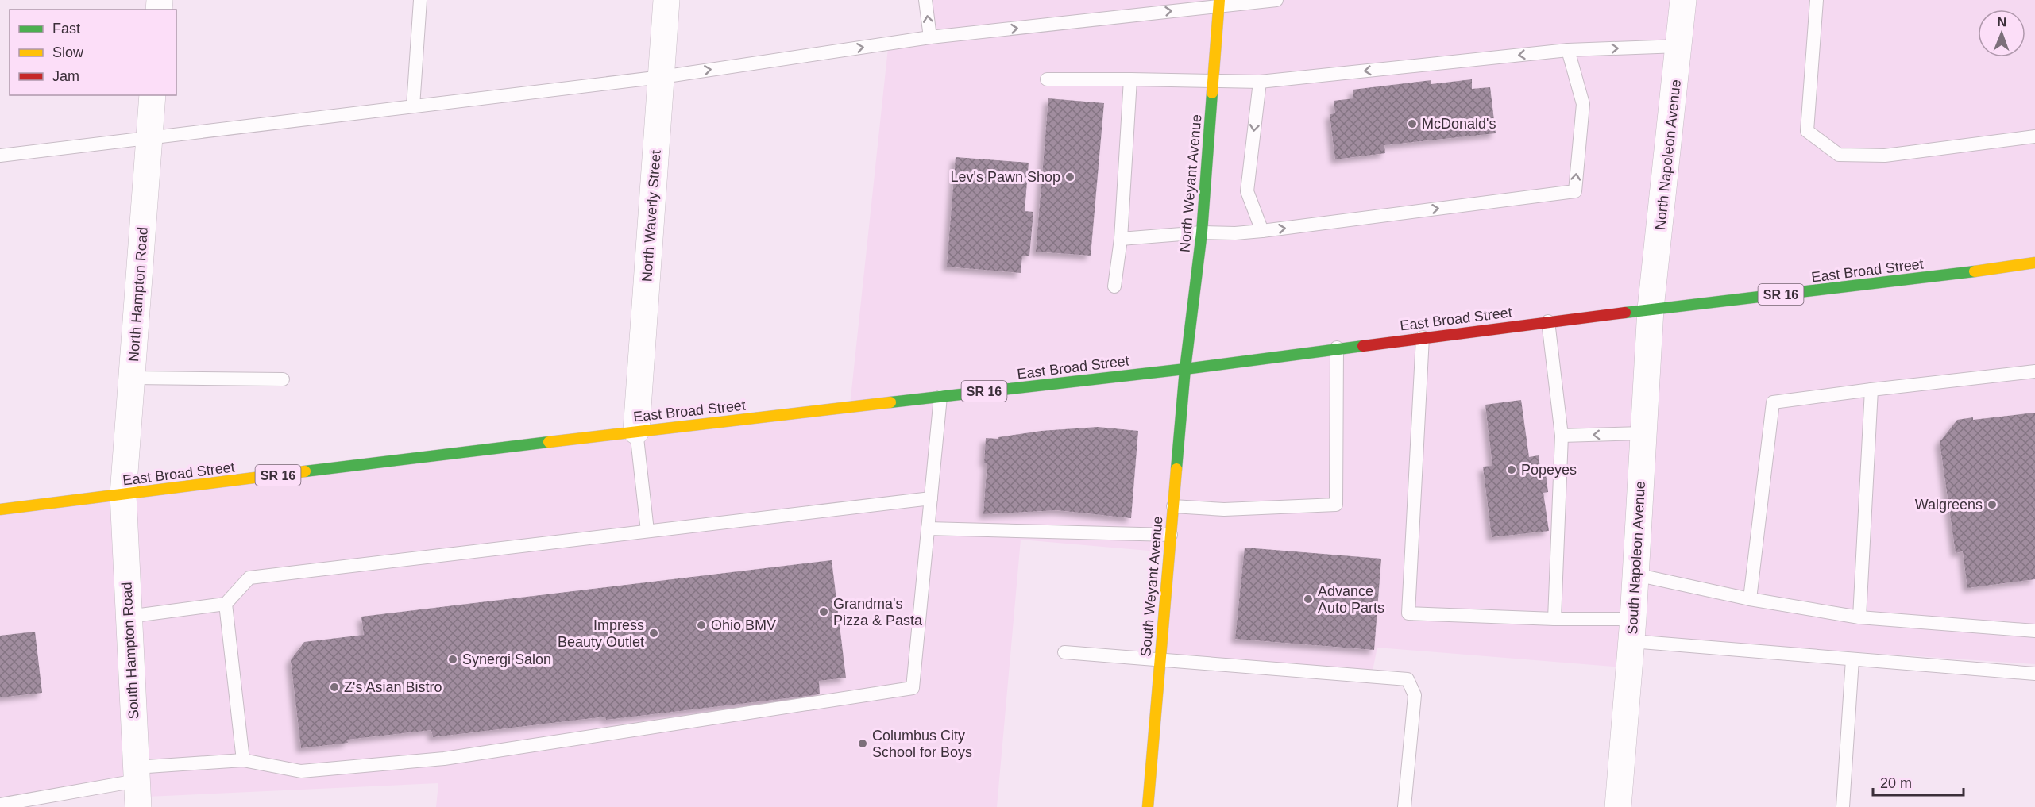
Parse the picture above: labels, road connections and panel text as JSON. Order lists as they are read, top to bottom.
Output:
{
  "streets": {
    "main road": [
      "North Weyant Avenue",
      "East Broad Street",
      "SR 16",
      "South Weyant Avenue"
    ],
    "street": [
      "North Napoleon Avenue",
      "North Waverly Street",
      "North Hampton Road",
      "South Napoleon Avenue",
      "South Hampton Road"
    ]
  },
  "crossings": [
    ["North Napoleon Avenue", "East Broad Street"],
    ["North Napoleon Avenue", "South Napoleon Avenue"],
    ["North Weyant Avenue", "East Broad Street"],
    ["North Weyant Avenue", "South Weyant Avenue"],
    ["North Waverly Street", "East Broad Street"],
    ["East Broad Street", "North Hampton Road"],
    ["East Broad Street", "South Napoleon Avenue"],
    ["East Broad Street", "South Weyant Avenue"],
    ["East Broad Street", "South Hampton Road"],
    ["North Hampton Road", "South Hampton Road"]
  ],
  "places": [
    "McDonald's",
    "Lev's Pawn Shop",
    "Popeyes",
    "Walgreens",
    "Advance Auto Parts",
    "Grandma's Pizza & Pasta",
    "Ohio BMV",
    "Impress Beauty Outlet",
    "Synergi Salon",
    "Z's Asian Bistro",
    "Columbus City School for Boys"
  ],
  "legend": ["Fast", "Slow", "Jam"],
  "scale_bar": "20 m",
  "north": "top"
}
